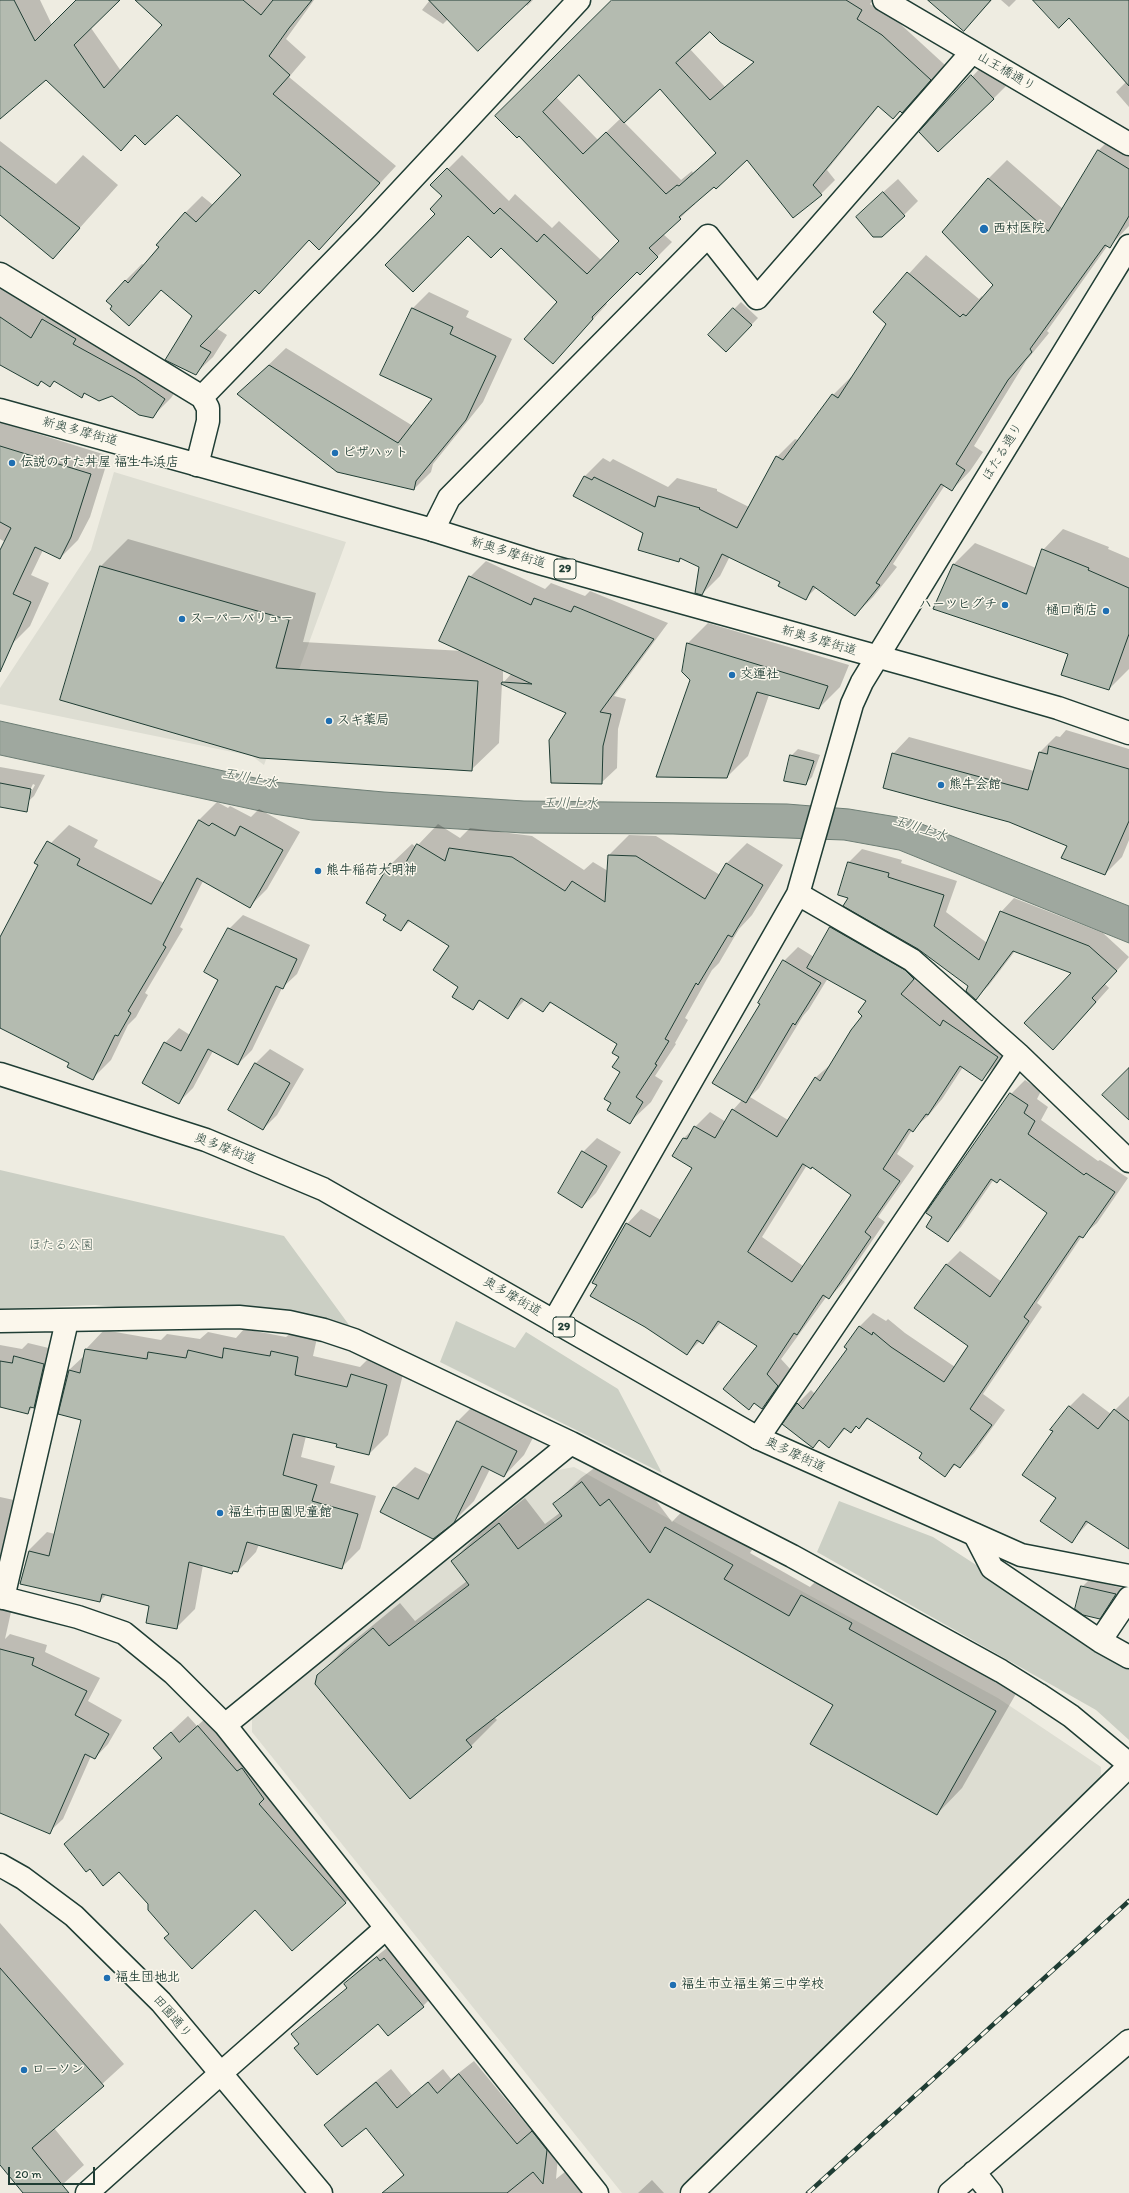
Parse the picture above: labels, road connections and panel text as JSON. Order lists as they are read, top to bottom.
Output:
{
  "streets": {
    "street": [
      "山王橋通り",
      "新奥多摩街道",
      "ほたる通り",
      "29",
      "奥多摩街道",
      "田園通り"
    ]
  },
  "crossings": [
    ["新奥多摩街道", "ほたる通り"],
    ["ほたる通り", "奥多摩街道"]
  ],
  "water": ["玉川上水"],
  "parks": ["ほたる公園"],
  "places": [
    "西村医院",
    "ピザハット",
    "伝説のすた丼屋 福生牛浜店",
    "ハーツヒグチ",
    "樋口商店",
    "スーパーバリュー",
    "交運社",
    "スギ薬局",
    "熊牛会館",
    "熊牛稲荷大明神",
    "福生市田園児童館",
    "福生団地北",
    "福生市立福生第三中学校",
    "ローソン"
  ],
  "scale_bar": "20 m"
}
